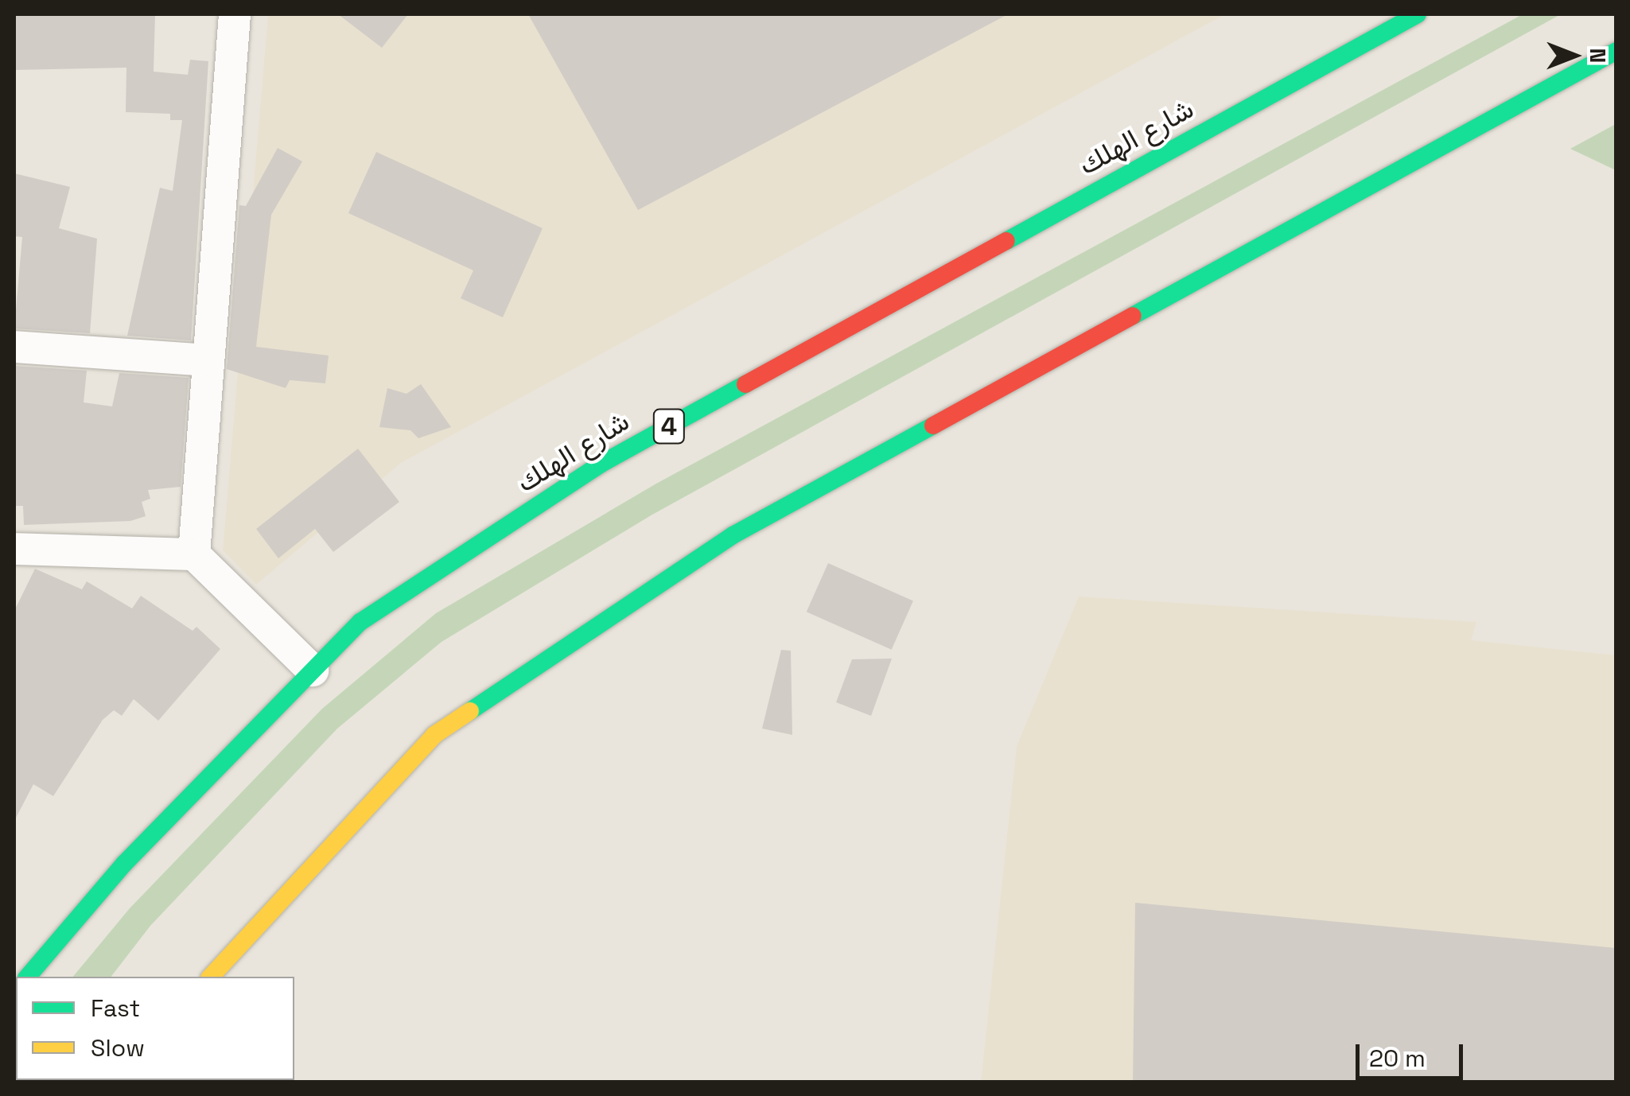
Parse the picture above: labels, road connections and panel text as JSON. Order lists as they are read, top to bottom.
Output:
{
  "streets": {
    "highway": ["شارع الهلك", "4"]
  },
  "legend": ["Fast", "Slow"],
  "scale_bar": "20 m",
  "north": "right"
}
